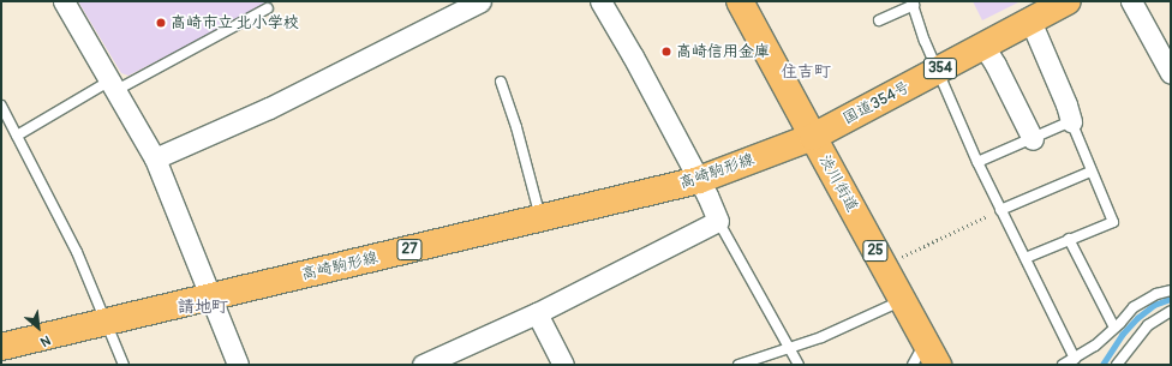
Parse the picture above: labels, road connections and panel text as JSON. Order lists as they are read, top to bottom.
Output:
{
  "streets": {
    "main road": [
      "354",
      "国道354号",
      "高崎駒形線",
      "渋川街道",
      "27",
      "25"
    ]
  },
  "crossings": [
    ["国道354号", "高崎駒形線"],
    ["国道354号", "渋川街道"],
    ["高崎駒形線", "渋川街道"]
  ],
  "districts": ["住吉町", "請地町"],
  "places": ["高崎市立 北小学校", "高崎信用金庫"],
  "north": "bottom right"
}
